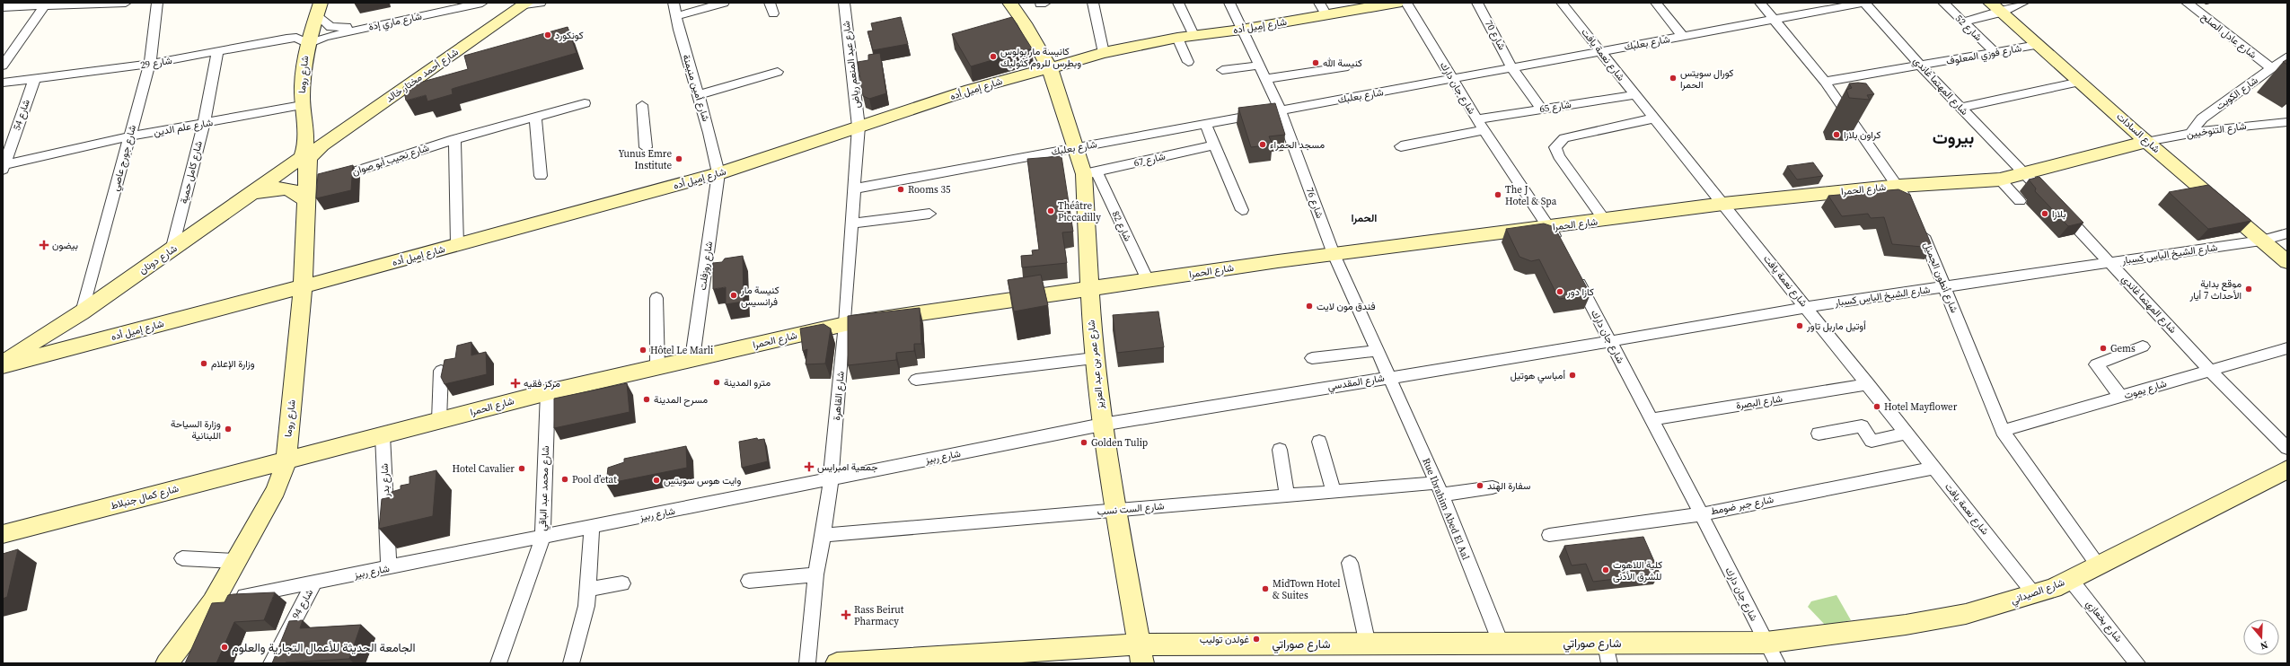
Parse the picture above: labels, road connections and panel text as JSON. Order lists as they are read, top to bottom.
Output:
{
  "streets": {
    "street": [
      "شارع ماري إدة",
      "شارع إميل أده",
      "شارع 52",
      "شارع 70",
      "شارع عادل الصلح",
      "شارع بعلبك",
      "شارع نعمة يافت",
      "شارع فوزي المعلوف",
      "شارع 29",
      "شارع عبد المنعم رياض",
      "شارع روما",
      "شارع أحمد مختار خالد",
      "شارع المهتما غاندي",
      "شارع أمين منيمنة",
      "شارع جان دارك",
      "شارع الكويت",
      "شارع 65",
      "شارع 54",
      "شارع علم الدين",
      "شارع التنوخيين",
      "شارع السادات",
      "شارع جورج عاصي",
      "شارع نجيب أبو صوان",
      "شارع 67",
      "شارع كامل حمية",
      "شارع الحمرا",
      "شارع 76",
      "شارع 82",
      "شارع الشيخ الياس كسبار",
      "شارع دونان",
      "شارع روزفلت",
      "شارع أنطون الجميل",
      "شارع عمر بن عبد العزيز",
      "شارع المقدسي",
      "شارع يموت",
      "شارع القاهرة",
      "شارع البصرة",
      "شارع ربيز",
      "شارع بدر",
      "شارع محمد عبد الباقي",
      "شارع كمال جنبلاط",
      "شارع جبر ضومط",
      "شارع الست نسب",
      "Rue Ibrahim Abed El Aal",
      "شارع الصيداني",
      "شارع 94",
      "شارع بخعازي",
      "شارع صوراتي"
    ]
  },
  "crossings": [
    ["شارع ماري إدة", "شارع 29"],
    ["شارع ماري إدة", "شارع روما"],
    ["شارع إميل أده", "شارع عبد المنعم رياض"],
    ["شارع إميل أده", "شارع روما"],
    ["شارع إميل أده", "شارع أمين منيمنة"],
    ["شارع إميل أده", "شارع 76"],
    ["شارع إميل أده", "شارع روزفلت"],
    ["شارع إميل أده", "شارع عمر بن عبد العزيز"],
    ["شارع إميل أده", "شارع القاهرة"],
    ["شارع 52", "شارع فوزي المعلوف"],
    ["شارع 70", "شارع بعلبك"],
    ["شارع 70", "شارع 65"],
    ["شارع عادل الصلح", "شارع الكويت"],
    ["شارع بعلبك", "شارع نعمة يافت"],
    ["شارع بعلبك", "شارع المهتما غاندي"],
    ["شارع بعلبك", "شارع جان دارك"],
    ["شارع بعلبك", "شارع 76"],
    ["شارع بعلبك", "شارع عمر بن عبد العزيز"],
    ["شارع بعلبك", "شارع القاهرة"],
    ["شارع نعمة يافت", "شارع 65"],
    ["شارع نعمة يافت", "شارع الحمرا"],
    ["شارع نعمة يافت", "شارع الشيخ الياس كسبار"],
    ["شارع نعمة يافت", "شارع البصرة"],
    ["شارع نعمة يافت", "شارع جبر ضومط"],
    ["شارع نعمة يافت", "شارع الصيداني"],
    ["شارع فوزي المعلوف", "شارع المهتما غاندي"],
    ["شارع فوزي المعلوف", "شارع السادات"],
    ["شارع 29", "شارع روما"],
    ["شارع 29", "شارع 54"],
    ["شارع 29", "شارع جورج عاصي"],
    ["شارع 29", "شارع كامل حمية"],
    ["شارع عبد المنعم رياض", "شارع القاهرة"],
    ["شارع روما", "شارع أحمد مختار خالد"],
    ["شارع روما", "شارع علم الدين"],
    ["شارع روما", "شارع نجيب أبو صوان"],
    ["شارع روما", "شارع الحمرا"],
    ["شارع روما", "شارع دونان"],
    ["شارع روما", "شارع ربيز"],
    ["شارع روما", "شارع كمال جنبلاط"],
    ["شارع أحمد مختار خالد", "شارع دونان"],
    ["شارع المهتما غاندي", "شارع الحمرا"],
    ["شارع المهتما غاندي", "شارع الشيخ الياس كسبار"],
    ["شارع المهتما غاندي", "شارع يموت"],
    ["شارع أمين منيمنة", "شارع روزفلت"],
    ["شارع جان دارك", "شارع 65"],
    ["شارع جان دارك", "شارع الحمرا"],
    ["شارع جان دارك", "شارع الشيخ الياس كسبار"],
    ["شارع جان دارك", "شارع المقدسي"],
    ["شارع جان دارك", "شارع البصرة"],
    ["شارع جان دارك", "شارع جبر ضومط"],
    ["شارع جان دارك", "شارع الصيداني"],
    ["شارع جان دارك", "شارع صوراتي"],
    ["شارع الكويت", "شارع التنوخيين"],
    ["شارع 54", "شارع علم الدين"],
    ["شارع علم الدين", "شارع جورج عاصي"],
    ["شارع علم الدين", "شارع كامل حمية"],
    ["شارع التنوخيين", "شارع السادات"],
    ["شارع التنوخيين", "شارع الحمرا"],
    ["شارع السادات", "شارع الحمرا"],
    ["شارع السادات", "شارع الشيخ الياس كسبار"],
    ["شارع جورج عاصي", "شارع دونان"],
    ["شارع 67", "شارع 82"],
    ["شارع 67", "شارع عمر بن عبد العزيز"],
    ["شارع كامل حمية", "شارع دونان"],
    ["شارع الحمرا", "شارع 76"],
    ["شارع الحمرا", "شارع 82"],
    ["شارع الحمرا", "شارع روزفلت"],
    ["شارع الحمرا", "شارع عمر بن عبد العزيز"],
    ["شارع الحمرا", "شارع القاهرة"],
    ["شارع الحمرا", "شارع بدر"],
    ["شارع الحمرا", "شارع محمد عبد الباقي"],
    ["شارع الحمرا", "شارع كمال جنبلاط"],
    ["شارع 76", "شارع المقدسي"],
    ["شارع 76", "Rue Ibrahim Abed El Aal"],
    ["شارع 82", "شارع عمر بن عبد العزيز"],
    ["شارع الشيخ الياس كسبار", "شارع أنطون الجميل"],
    ["شارع الشيخ الياس كسبار", "شارع المقدسي"],
    ["شارع أنطون الجميل", "شارع يموت"],
    ["شارع أنطون الجميل", "شارع الصيداني"],
    ["شارع عمر بن عبد العزيز", "شارع المقدسي"],
    ["شارع عمر بن عبد العزيز", "شارع ربيز"],
    ["شارع عمر بن عبد العزيز", "شارع الست نسب"],
    ["شارع عمر بن عبد العزيز", "شارع صوراتي"],
    ["شارع المقدسي", "شارع ربيز"],
    ["شارع المقدسي", "Rue Ibrahim Abed El Aal"],
    ["شارع القاهرة", "شارع ربيز"],
    ["شارع القاهرة", "شارع الست نسب"],
    ["شارع ربيز", "شارع بدر"],
    ["شارع ربيز", "شارع محمد عبد الباقي"],
    ["شارع ربيز", "شارع 94"],
    ["شارع الست نسب", "Rue Ibrahim Abed El Aal"],
    ["Rue Ibrahim Abed El Aal", "شارع صوراتي"],
    ["شارع الصيداني", "شارع بخعازي"],
    ["شارع الصيداني", "شارع صوراتي"]
  ],
  "districts": ["بيروت", "الحمرا"],
  "places": {
    "other": [
      "كونكورد",
      "كانيسة مار بولوس وبطرس للروم كثوليك",
      "كنيسة الله",
      "كورال سويتس الحمرا",
      "كراون بلازا",
      "مسجد الحمراء",
      "Yunus Emre Institute",
      "Rooms 35",
      "The J Hotel & Spa",
      "Théâtre Piccadilly",
      "بلازا",
      "موقع بداية الأحداث 7 أيار",
      "كازا دور",
      "كنيسة مار فرانسيس",
      "فندق مون لايت",
      "أوتيل ماربل تاور",
      "Gems",
      "Hôtel Le Marli",
      "وزارة الإعلام",
      "أمباسي هوتيل",
      "مترو المدينة",
      "مسرح المدينة",
      "Hotel Mayflower",
      "وزارة السياحة اللبنانية",
      "Golden Tulip",
      "Hotel Cavalier",
      "Pool d’etat",
      "وايت هوس سويتس",
      "سفارة الهند",
      "كلية اللاهوت للشرق الأدنى",
      "MidTown Hotel & Suites",
      "غولدن توليب",
      "الجامعة الحديثة للأعمال التجارية والعلوم"
    ],
    "health": [
      "بيضون",
      "مركز فقيه",
      "جمعية امبرايس",
      "Rass Beirut Pharmacy"
    ]
  },
  "north": "bottom"
}
